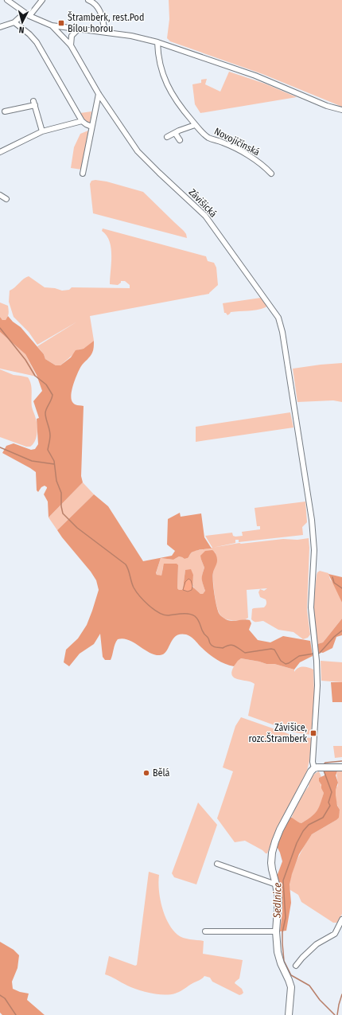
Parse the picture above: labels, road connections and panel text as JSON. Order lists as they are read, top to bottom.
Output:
{
  "streets": {
    "street": ["Novojičínská", "Závišická"]
  },
  "water": ["Sedlnice"],
  "places": {
    "transit": ["Štramberk, rest.Pod Bílou horou", "Závišice, rozc.Štramberk"],
    "other": ["Bělá"]
  },
  "north": "bottom"
}
